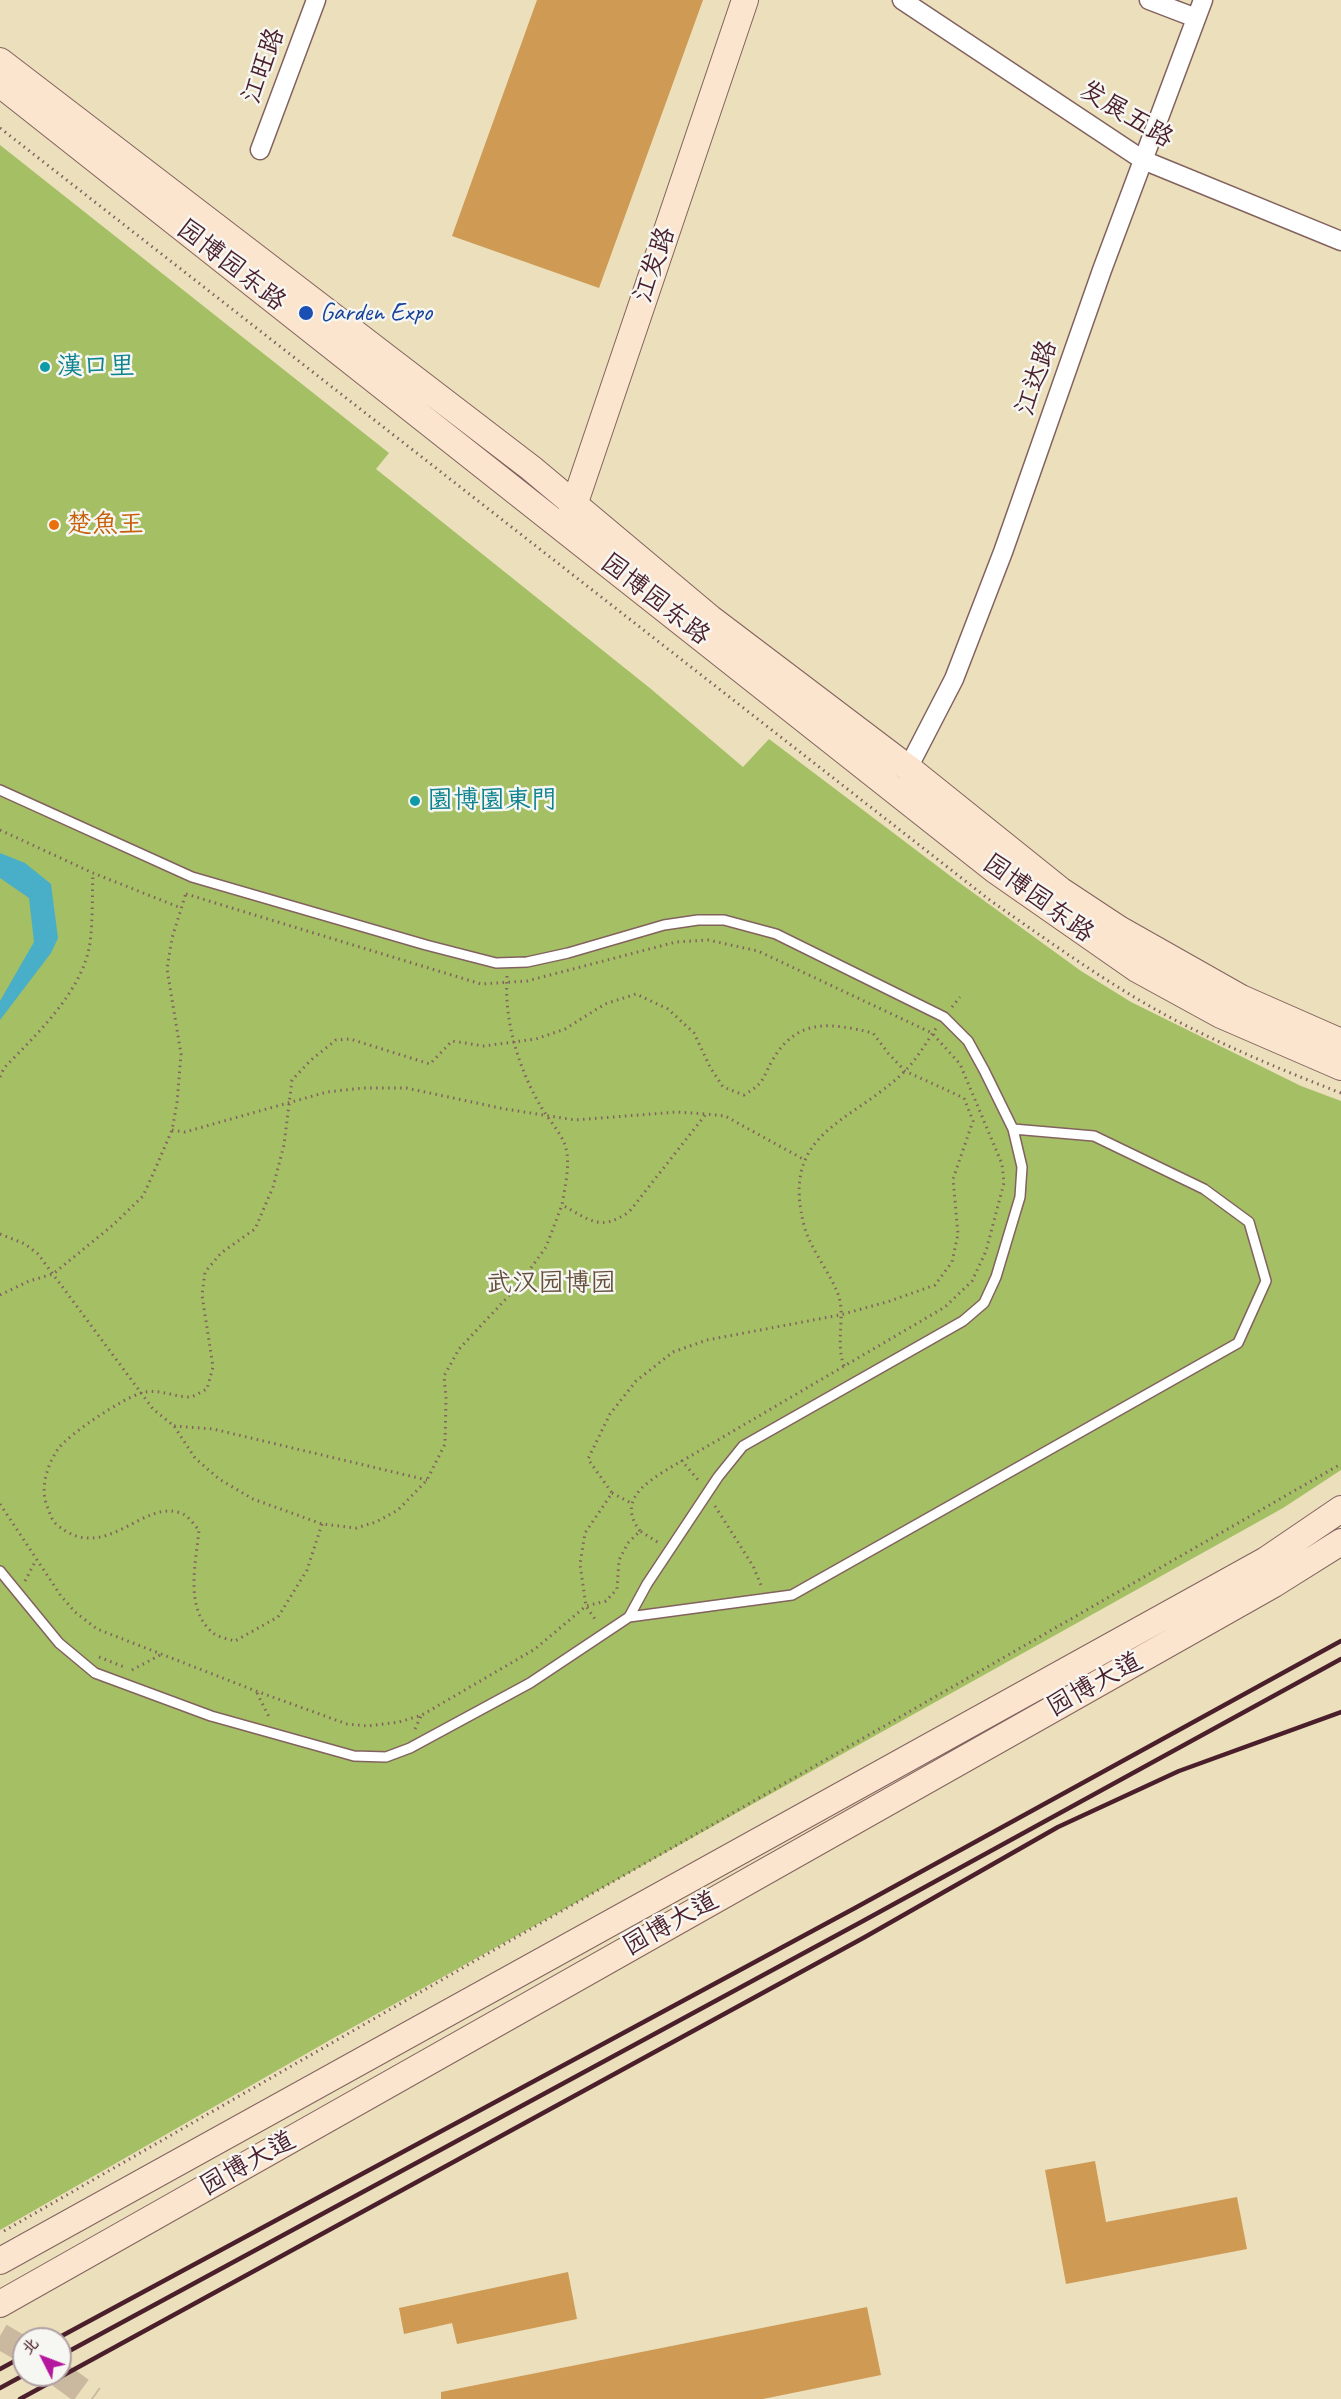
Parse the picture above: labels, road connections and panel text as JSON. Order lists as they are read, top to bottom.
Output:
{
  "streets": {
    "main road": ["江发路", "园博园东路", "园博大道"],
    "street": ["江旺路", "发展五路", "江达路"]
  },
  "crossings": [
    ["发展五路", "江达路"],
    ["江发路", "园博园东路"],
    ["园博园东路", "江达路"]
  ],
  "parks": ["武汉园博园"],
  "places": [
    "Garden Expo",
    "漢口里",
    "楚魚王",
    "園博園東門"
  ],
  "north": "top left"
}
